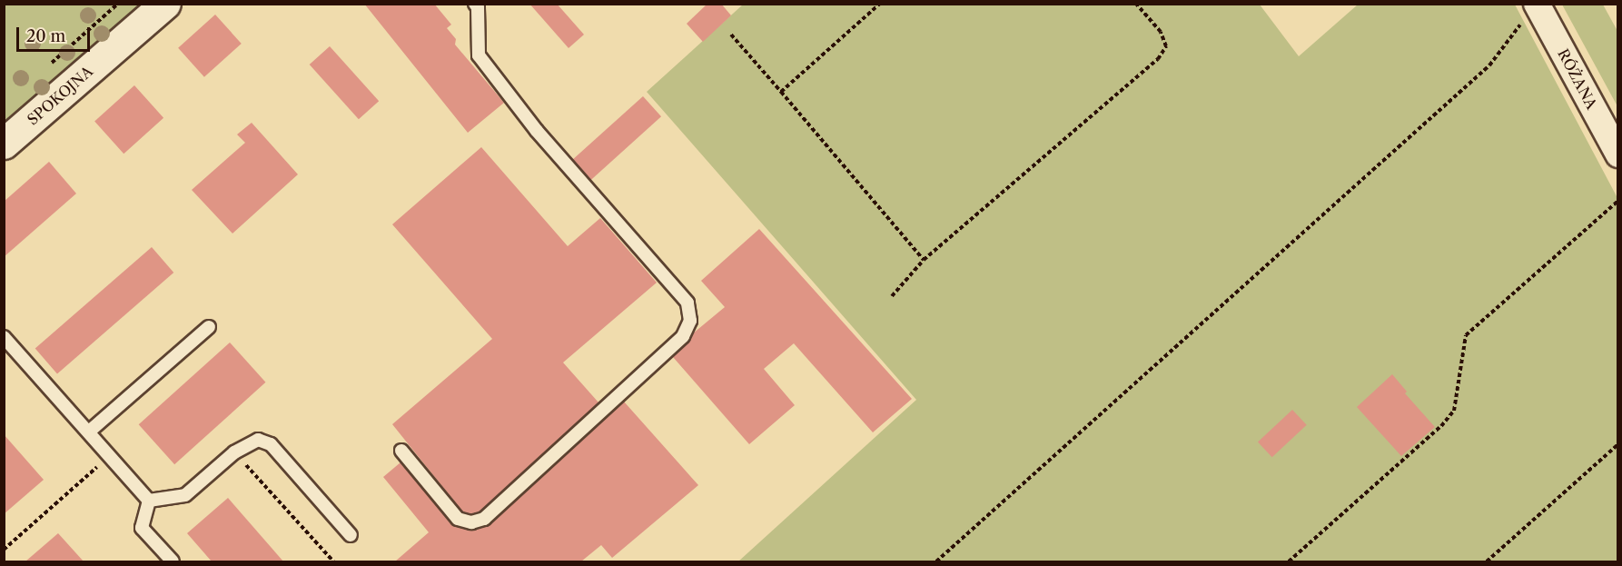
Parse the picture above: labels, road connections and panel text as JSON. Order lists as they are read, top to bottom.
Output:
{
  "streets": {
    "street": ["RÓŻANA", "SPOKOJNA"]
  },
  "scale_bar": "20 m"
}
